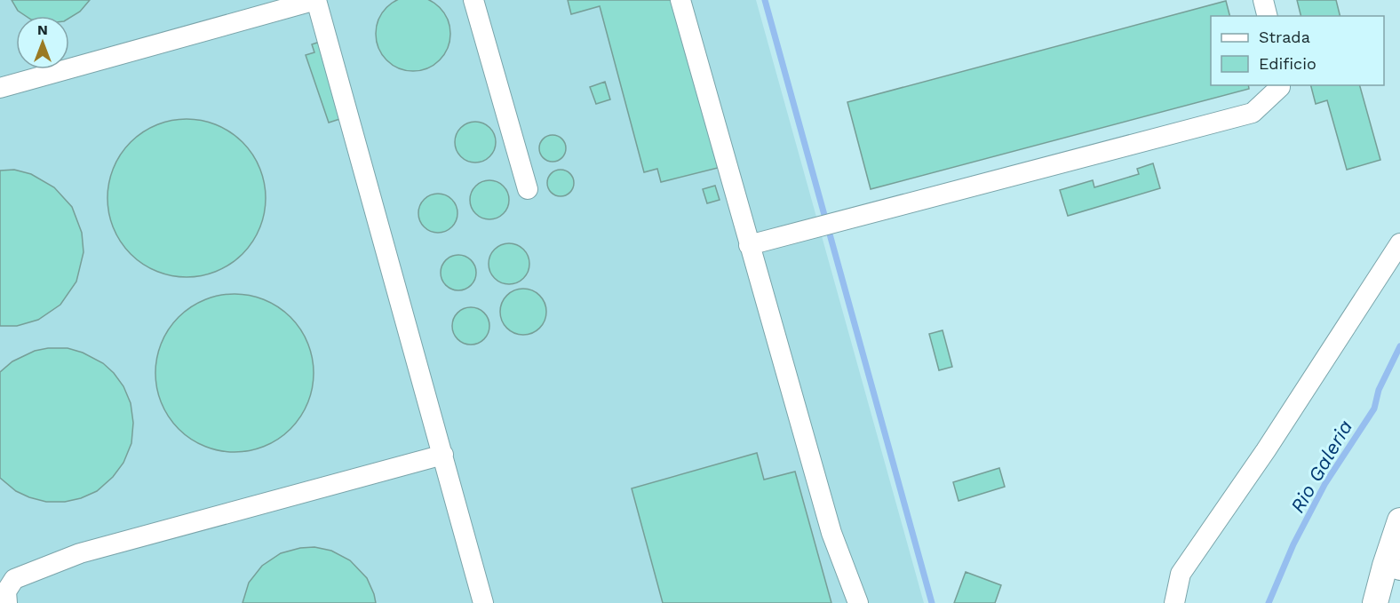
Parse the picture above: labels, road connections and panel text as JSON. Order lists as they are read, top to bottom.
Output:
{
  "water": ["Rio Galeria"],
  "legend": ["Strada", "Edificio"],
  "north": "top"
}
